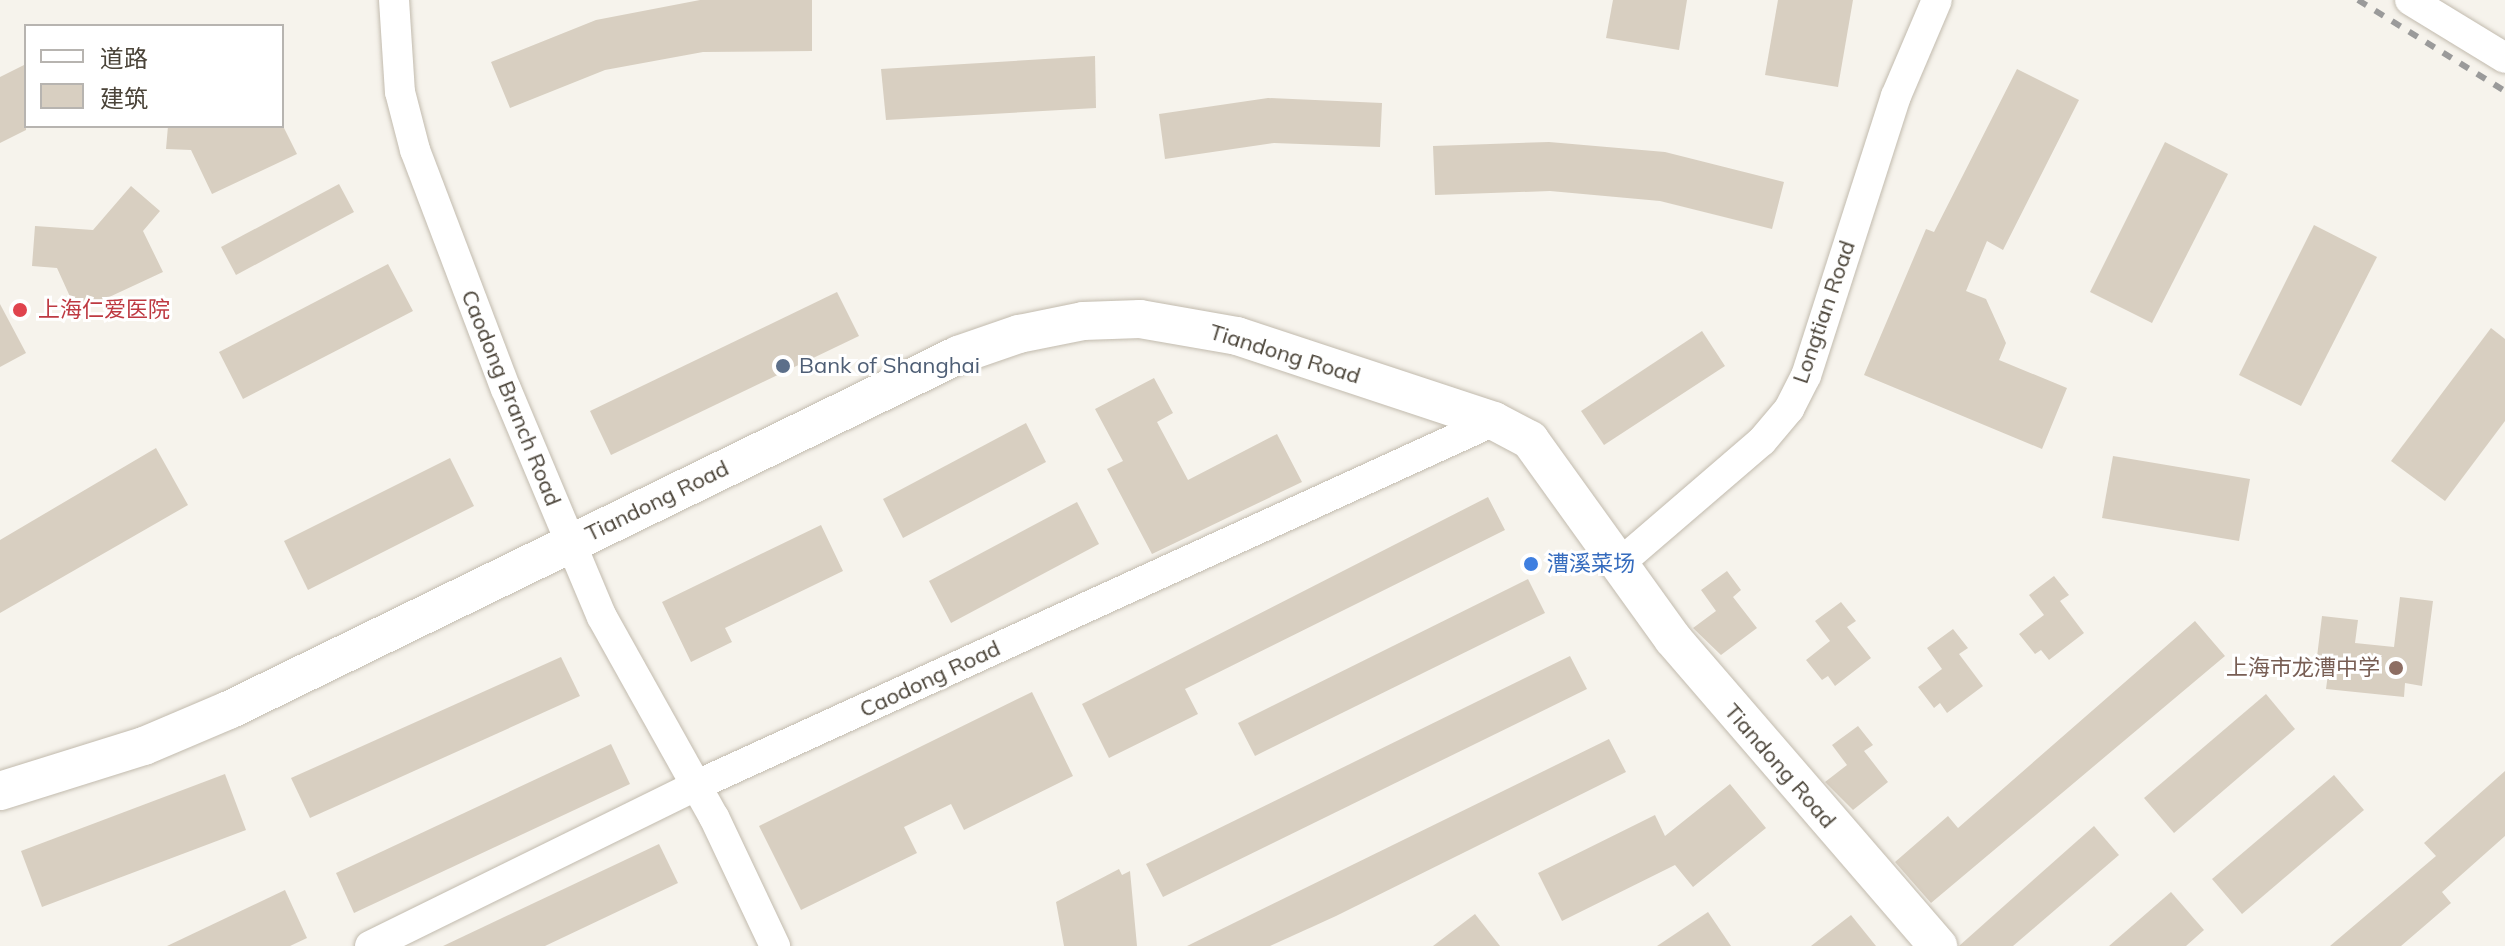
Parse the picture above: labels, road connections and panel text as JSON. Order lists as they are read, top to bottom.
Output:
{
  "streets": {
    "street": [
      "Longtian Road",
      "Tiandong Road",
      "Caodong Branch Road",
      "Caodong Road"
    ]
  },
  "crossings": [
    ["Longtian Road", "Tiandong Road"],
    ["Tiandong Road", "Caodong Branch Road"],
    ["Tiandong Road", "Caodong Road"],
    ["Caodong Branch Road", "Caodong Road"]
  ],
  "places": [
    "上海仁爱医院",
    "Bank of Shanghai",
    "漕溪菜场",
    "上海市龙漕中学"
  ],
  "legend": ["道路", "建筑"]
}
